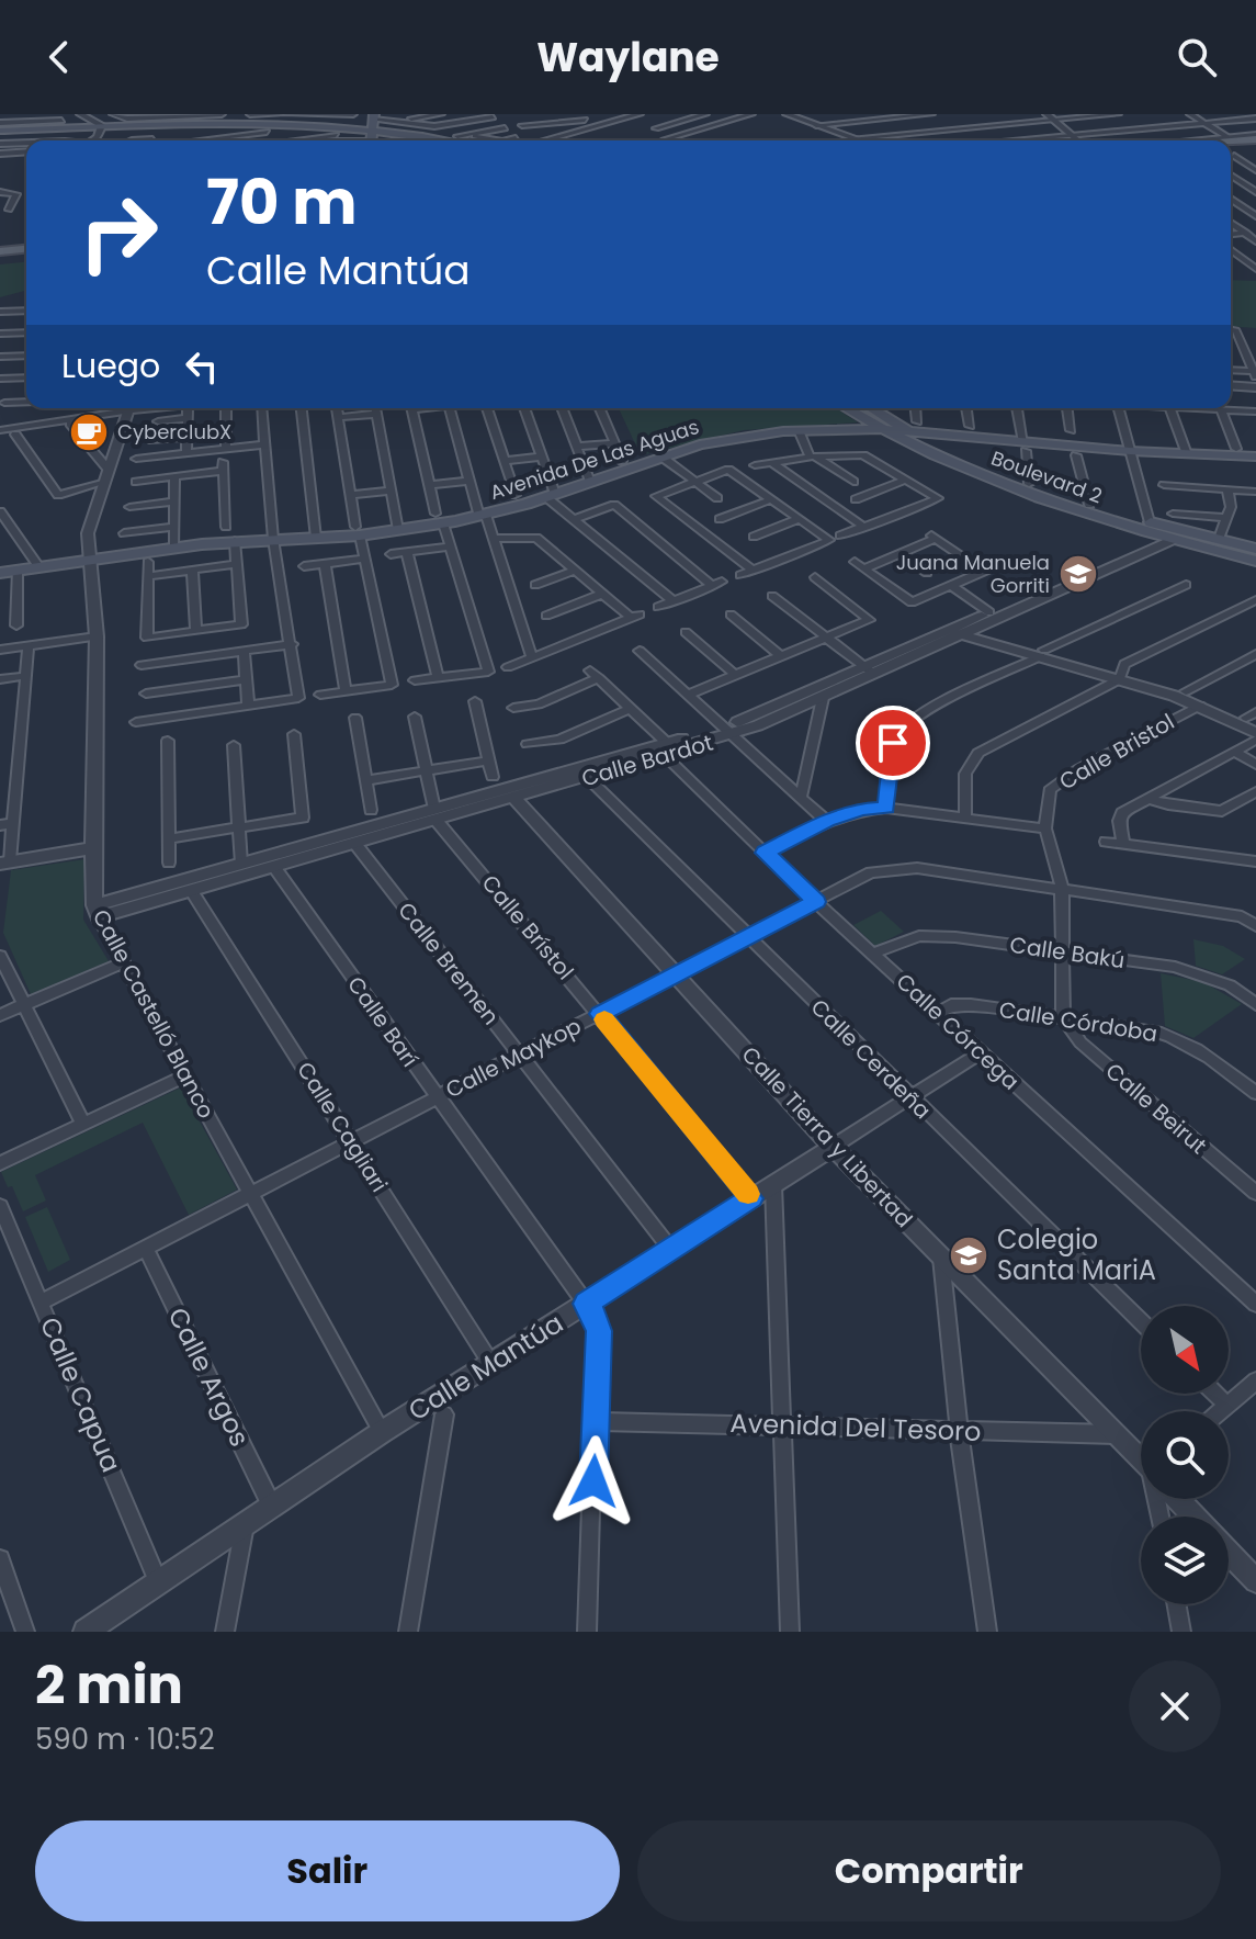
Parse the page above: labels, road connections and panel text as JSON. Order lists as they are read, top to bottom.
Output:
{
  "streets": {
    "main road": ["Avenida De Las Aguas", "Boulevard 2"],
    "street": [
      "Calle Bristol",
      "Calle Bardot",
      "Calle Brístol",
      "Calle Bakú",
      "Calle Bremen",
      "Calle Castelló Blanco",
      "Calle Barí",
      "Calle Córdoba",
      "Calle Córcega",
      "Calle Maykop",
      "Calle Cerdeña",
      "Calle Beirut",
      "Calle Cagliari",
      "Calle Tierra y Libertad",
      "Calle Mantúa",
      "Calle Argos",
      "Calle Capua",
      "Avenida Del Tesoro"
    ]
  },
  "crossings": [
    ["Avenida De Las Aguas", "Boulevard 2"],
    ["Avenida De Las Aguas", "Calle Castelló Blanco"],
    ["Boulevard 2", "Calle Bardot"],
    ["Calle Bristol", "Calle Bakú"],
    ["Calle Bristol", "Calle Córdoba"],
    ["Calle Bristol", "Calle Maykop"],
    ["Calle Bristol", "Calle Beirut"],
    ["Calle Bardot", "Calle Brístol"],
    ["Calle Bardot", "Calle Bremen"],
    ["Calle Bardot", "Calle Castelló Blanco"],
    ["Calle Bardot", "Calle Barí"],
    ["Calle Bardot", "Calle Córcega"],
    ["Calle Bardot", "Calle Cerdeña"],
    ["Calle Bardot", "Calle Cagliari"],
    ["Calle Bardot", "Calle Tierra y Libertad"],
    ["Calle Brístol", "Calle Maykop"],
    ["Calle Brístol", "Calle Mantúa"],
    ["Calle Bakú", "Calle Córcega"],
    ["Calle Bremen", "Calle Maykop"],
    ["Calle Bremen", "Calle Mantúa"],
    ["Calle Castelló Blanco", "Calle Maykop"],
    ["Calle Castelló Blanco", "Calle Mantúa"],
    ["Calle Barí", "Calle Maykop"],
    ["Calle Barí", "Calle Mantúa"],
    ["Calle Barí", "Avenida Del Tesoro"],
    ["Calle Córdoba", "Calle Córcega"],
    ["Calle Córdoba", "Calle Beirut"],
    ["Calle Córcega", "Calle Maykop"],
    ["Calle Córcega", "Calle Mantúa"],
    ["Calle Maykop", "Calle Cerdeña"],
    ["Calle Maykop", "Calle Cagliari"],
    ["Calle Maykop", "Calle Tierra y Libertad"],
    ["Calle Maykop", "Calle Argos"],
    ["Calle Maykop", "Calle Capua"],
    ["Calle Cerdeña", "Calle Mantúa"],
    ["Calle Cagliari", "Calle Mantúa"],
    ["Calle Tierra y Libertad", "Calle Mantúa"],
    ["Calle Tierra y Libertad", "Avenida Del Tesoro"],
    ["Calle Mantúa", "Calle Argos"],
    ["Calle Mantúa", "Calle Capua"]
  ],
  "places": {
    "cafe": ["CyberclubX"],
    "school or university": ["Juana Manuela Gorriti", "Colegio Santa MariA"]
  },
  "north": "bottom right",
  "page": {
    "header": "Waylane",
    "turn": ["70 m", "Calle Mantúa"],
    "then": "Luego",
    "heading": ["2 min", "590 m · 10:52"],
    "buttons": ["Salir", "Compartir"]
  }
}
